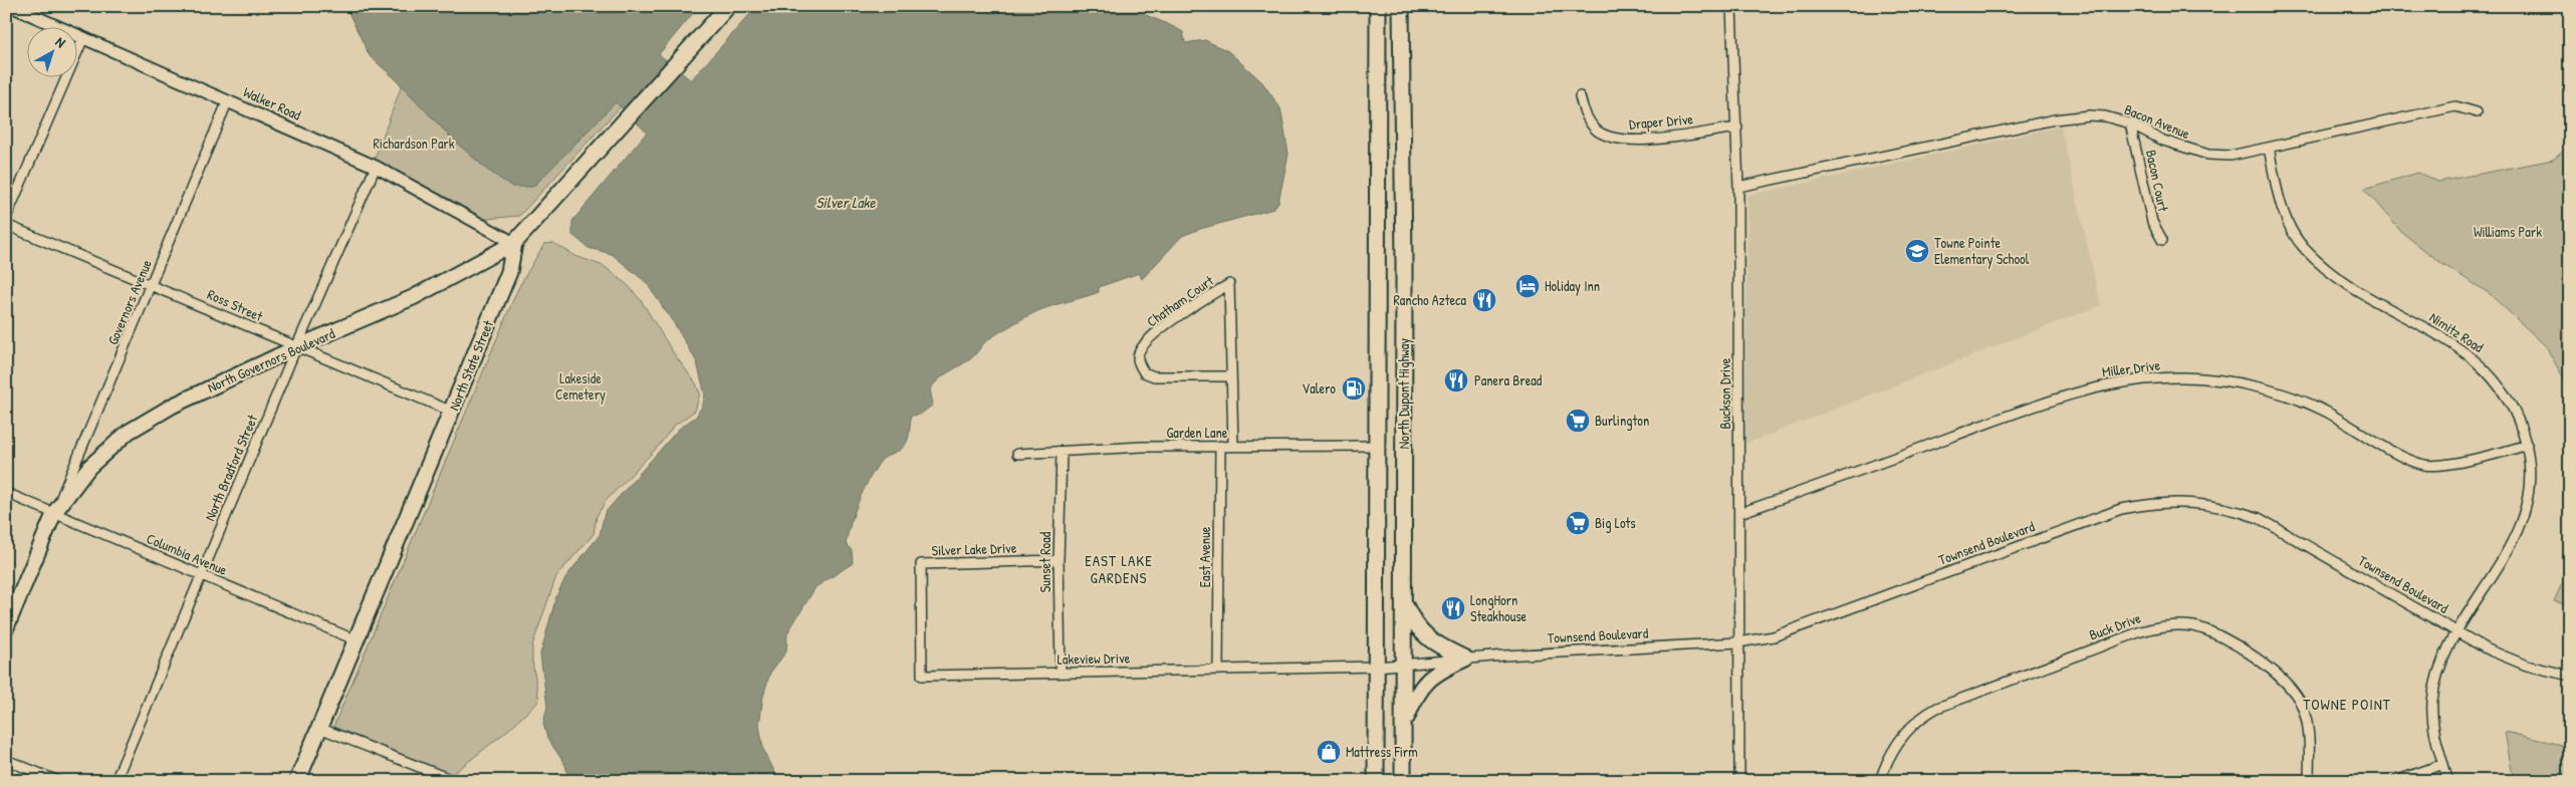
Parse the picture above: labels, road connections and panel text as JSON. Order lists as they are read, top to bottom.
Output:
{
  "streets": {
    "main road": ["North Governors Boulevard", "North State Street", "North Dupont Highway"],
    "street": [
      "Walker Road",
      "Draper Drive",
      "Bacon Avenue",
      "Bacon Court",
      "Chatham Court",
      "Governors Avenue",
      "Ross Street",
      "Nimitz Road",
      "Miller Drive",
      "Buckson Drive",
      "Garden Lane",
      "North Bradford Street",
      "Townsend Boulevard",
      "Silver Lake Drive",
      "Columbia Avenue",
      "East Avenue",
      "Sunset Road",
      "Buck Drive",
      "Lakeview Drive"
    ]
  },
  "crossings": [
    ["Walker Road", "Governors Avenue"],
    ["Walker Road", "North Governors Boulevard"],
    ["Walker Road", "North State Street"],
    ["Walker Road", "North Bradford Street"],
    ["Draper Drive", "Buckson Drive"],
    ["Bacon Avenue", "Bacon Court"],
    ["Bacon Avenue", "Nimitz Road"],
    ["Bacon Avenue", "Buckson Drive"],
    ["Chatham Court", "Garden Lane"],
    ["Governors Avenue", "Ross Street"],
    ["Governors Avenue", "North Governors Boulevard"],
    ["Governors Avenue", "Columbia Avenue"],
    ["Ross Street", "North Governors Boulevard"],
    ["Ross Street", "North State Street"],
    ["Ross Street", "North Bradford Street"],
    ["Nimitz Road", "Miller Drive"],
    ["Nimitz Road", "Townsend Boulevard"],
    ["North Governors Boulevard", "North State Street"],
    ["North Governors Boulevard", "North Bradford Street"],
    ["North Governors Boulevard", "Columbia Avenue"],
    ["North State Street", "Columbia Avenue"],
    ["Miller Drive", "Buckson Drive"],
    ["North Dupont Highway", "Garden Lane"],
    ["North Dupont Highway", "Townsend Boulevard"],
    ["North Dupont Highway", "Lakeview Drive"],
    ["Buckson Drive", "Townsend Boulevard"],
    ["Garden Lane", "East Avenue"],
    ["Garden Lane", "Sunset Road"],
    ["North Bradford Street", "Columbia Avenue"],
    ["Townsend Boulevard", "Lakeview Drive"],
    ["Silver Lake Drive", "Sunset Road"],
    ["Silver Lake Drive", "Lakeview Drive"],
    ["East Avenue", "Lakeview Drive"],
    ["Sunset Road", "Lakeview Drive"]
  ],
  "districts": ["EAST LAKE GARDENS", "TOWNE POINT"],
  "water": ["Silver Lake"],
  "parks": ["Richardson Park", "Williams Park", "Lakeside Cemetery"],
  "places": {
    "school or university": ["Towne Pointe Elementary School"],
    "hotel": ["Holiday Inn"],
    "restaurant": ["Rancho Azteca", "Panera Bread", "LongHorn Steakhouse"],
    "fuel station": ["Valero"],
    "supermarket": ["Burlington", "Big Lots"],
    "shop": ["Mattress Firm"]
  },
  "north": "top right"
}
